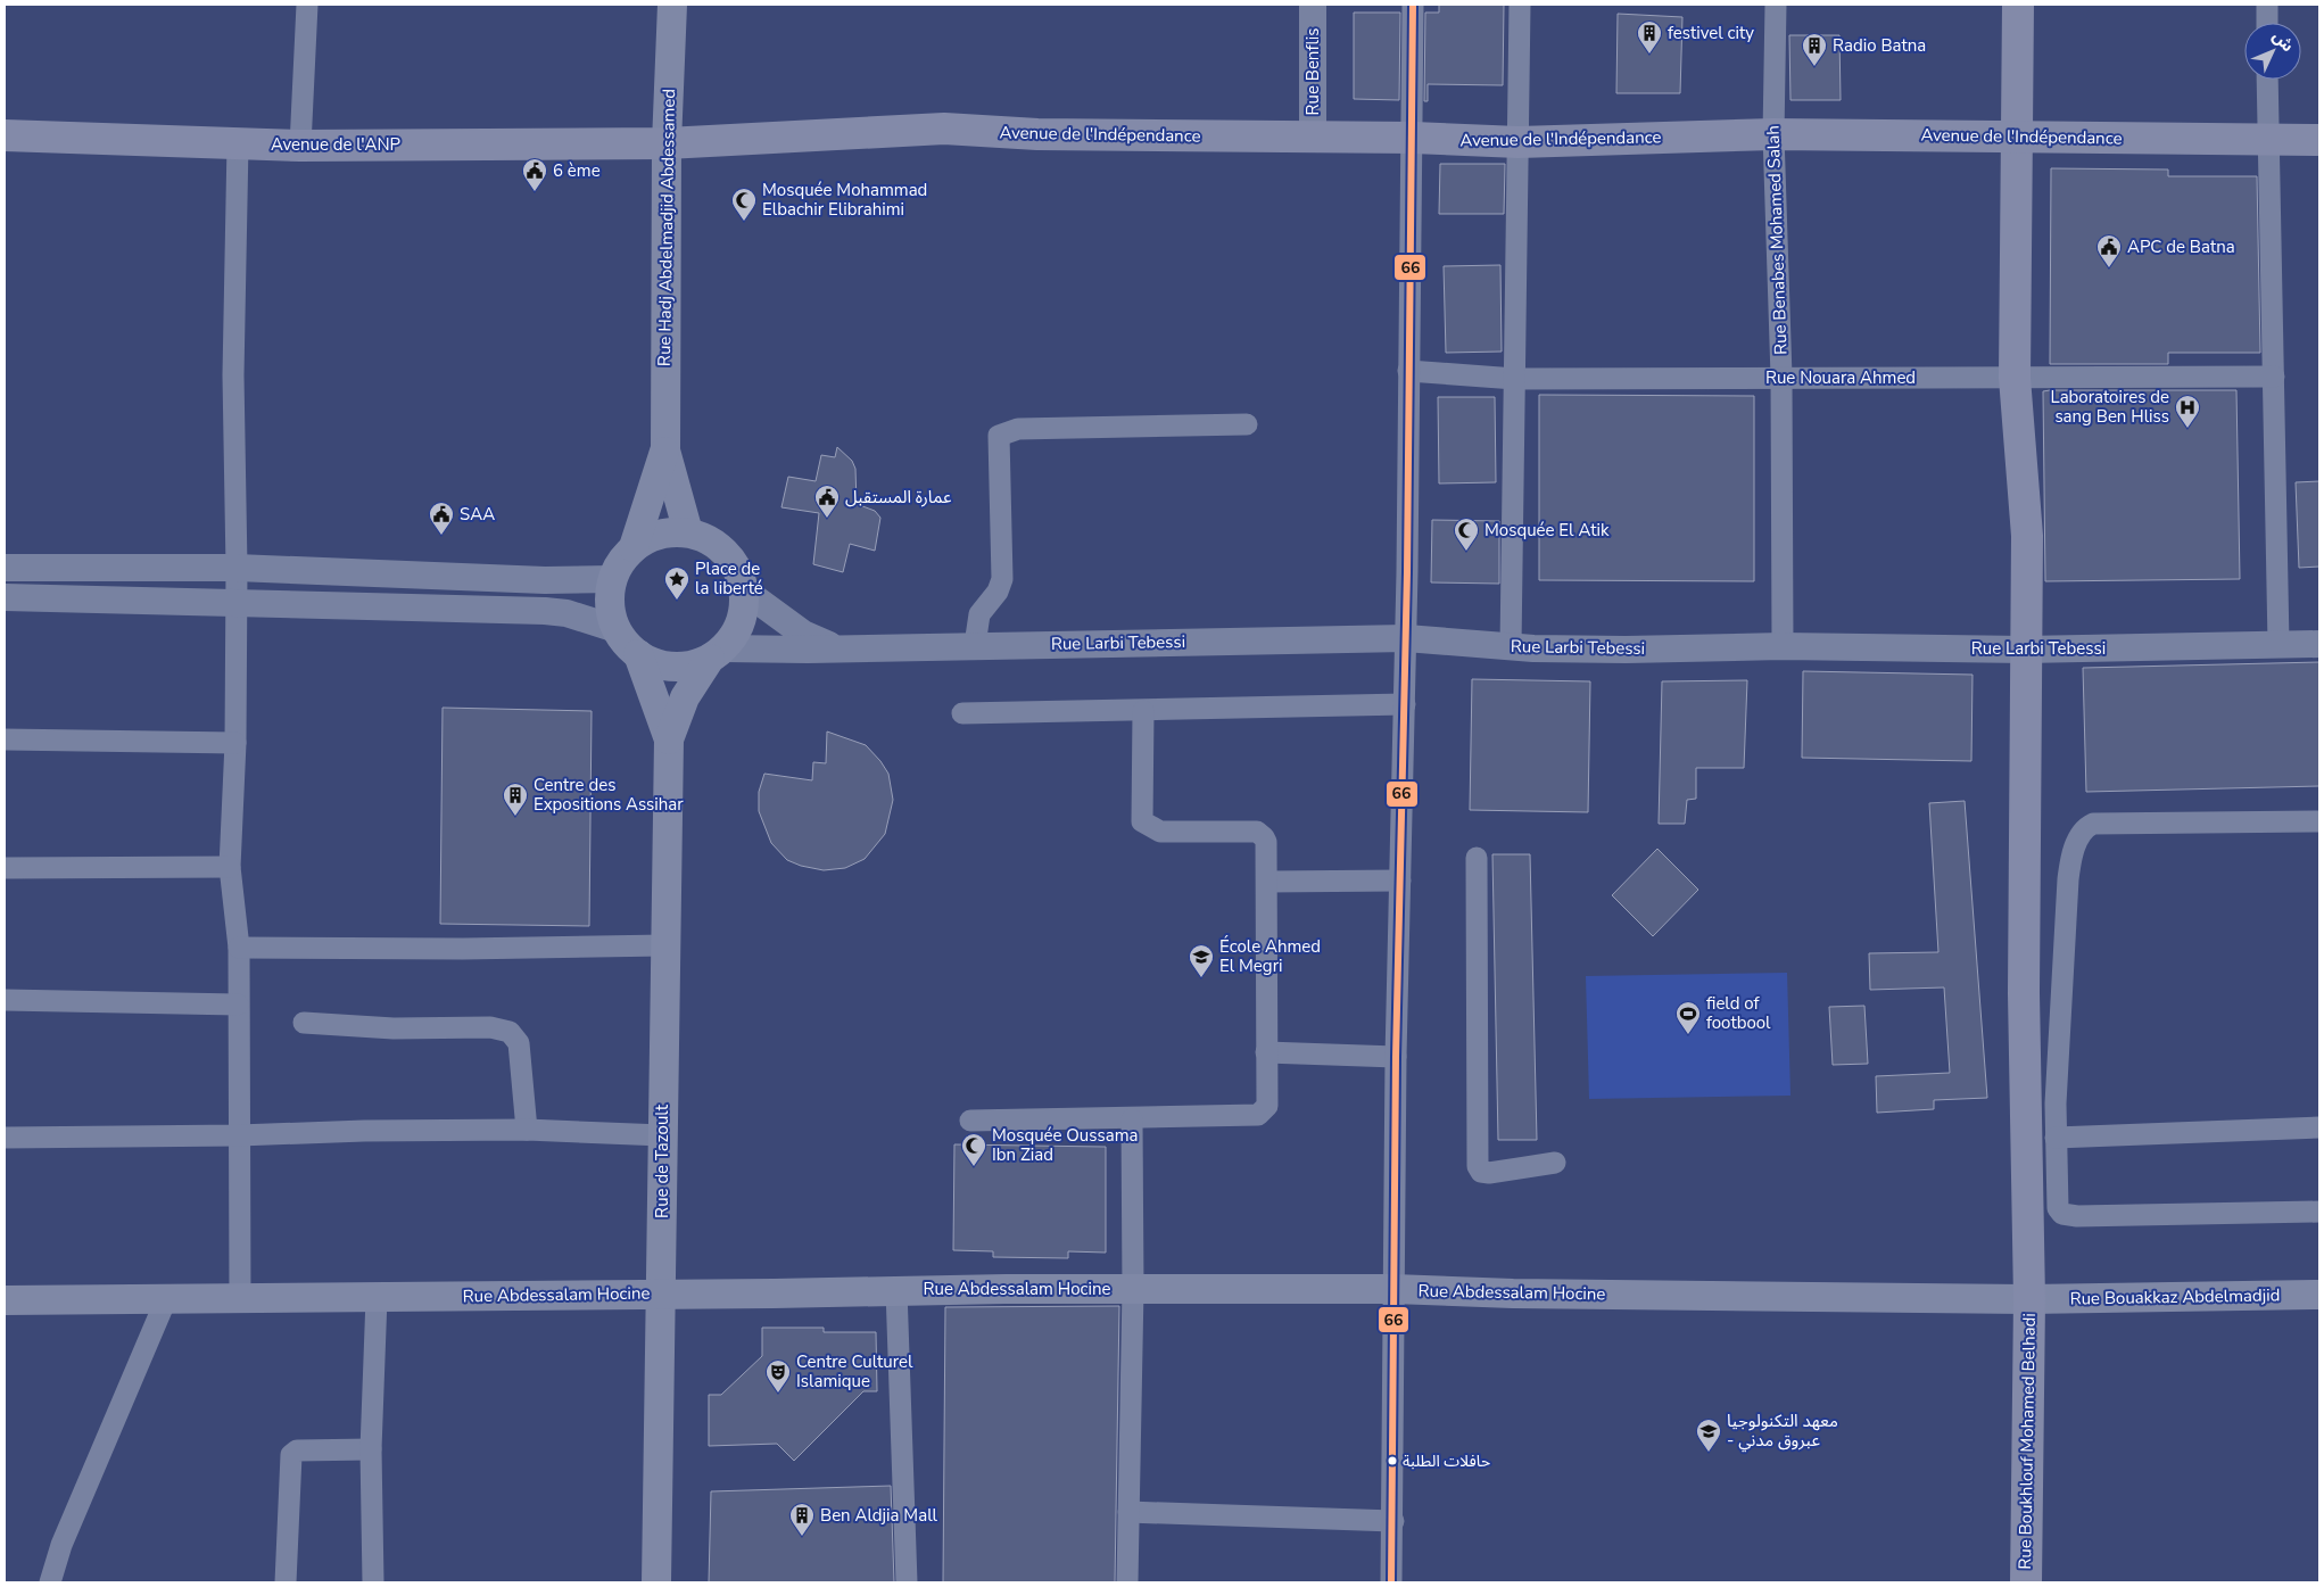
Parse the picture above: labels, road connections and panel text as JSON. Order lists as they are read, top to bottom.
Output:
{
  "streets": {
    "main road": [
      "Avenue de l'Indépendance",
      "Avenue de l'ANP",
      "Rue Hadj Abdelmadjid Abdessamed",
      "Rue de Tazoult",
      "Rue Abdessalam Hocine",
      "Rue Bouakkaz Abdelmadjid",
      "Rue Boukhlouf Mohamed Belhadi"
    ],
    "street": [
      "Rue Benflis",
      "Rue Benabes Mohamed Salah",
      "Rue Nouara Ahmed",
      "Rue Larbi Tebessi"
    ]
  },
  "crossings": [
    ["Rue Benflis", "Avenue de l'Indépendance"],
    ["Avenue de l'Indépendance", "Avenue de l'ANP"],
    ["Avenue de l'Indépendance", "Rue Hadj Abdelmadjid Abdessamed"],
    ["Avenue de l'Indépendance", "Rue Benabes Mohamed Salah"],
    ["Avenue de l'Indépendance", "Rue Boukhlouf Mohamed Belhadi"],
    ["Avenue de l'ANP", "Rue Hadj Abdelmadjid Abdessamed"],
    ["Rue Hadj Abdelmadjid Abdessamed", "Rue Larbi Tebessi"],
    ["Rue Hadj Abdelmadjid Abdessamed", "Rue de Tazoult"],
    ["Rue Benabes Mohamed Salah", "Rue Nouara Ahmed"],
    ["Rue Benabes Mohamed Salah", "Rue Larbi Tebessi"],
    ["Rue Nouara Ahmed", "Rue Boukhlouf Mohamed Belhadi"],
    ["Rue Larbi Tebessi", "Rue de Tazoult"],
    ["Rue Larbi Tebessi", "Rue Boukhlouf Mohamed Belhadi"],
    ["Rue de Tazoult", "Rue Abdessalam Hocine"],
    ["Rue Abdessalam Hocine", "Rue Bouakkaz Abdelmadjid"],
    ["Rue Abdessalam Hocine", "Rue Boukhlouf Mohamed Belhadi"],
    ["Rue Bouakkaz Abdelmadjid", "Rue Boukhlouf Mohamed Belhadi"]
  ],
  "places": {
    "building": [
      "festivel city",
      "Radio Batna",
      "Centre des Expositions Assihar",
      "Ben Aldjia Mall"
    ],
    "public building": [
      "6 ème",
      "APC de Batna",
      "عمارة المستقبل",
      "SAA"
    ],
    "mosque": ["Mosquée Mohammad Elbachir Elibrahimi", "Mosquée El Atik", "Mosquée Oussama Ibn Ziad"],
    "hospital": ["Laboratoires de sang Ben Hliss"],
    "place": ["Place de la liberté"],
    "school or university": ["École Ahmed El Megri", "معهد التكنولوجيا - عبروق مدني"],
    "sports": ["field of footbool"],
    "theatre": ["Centre Culturel Islamique"],
    "other": ["حافلات الطلبة"]
  },
  "lines": ["transit line 66"],
  "north": "top right"
}
